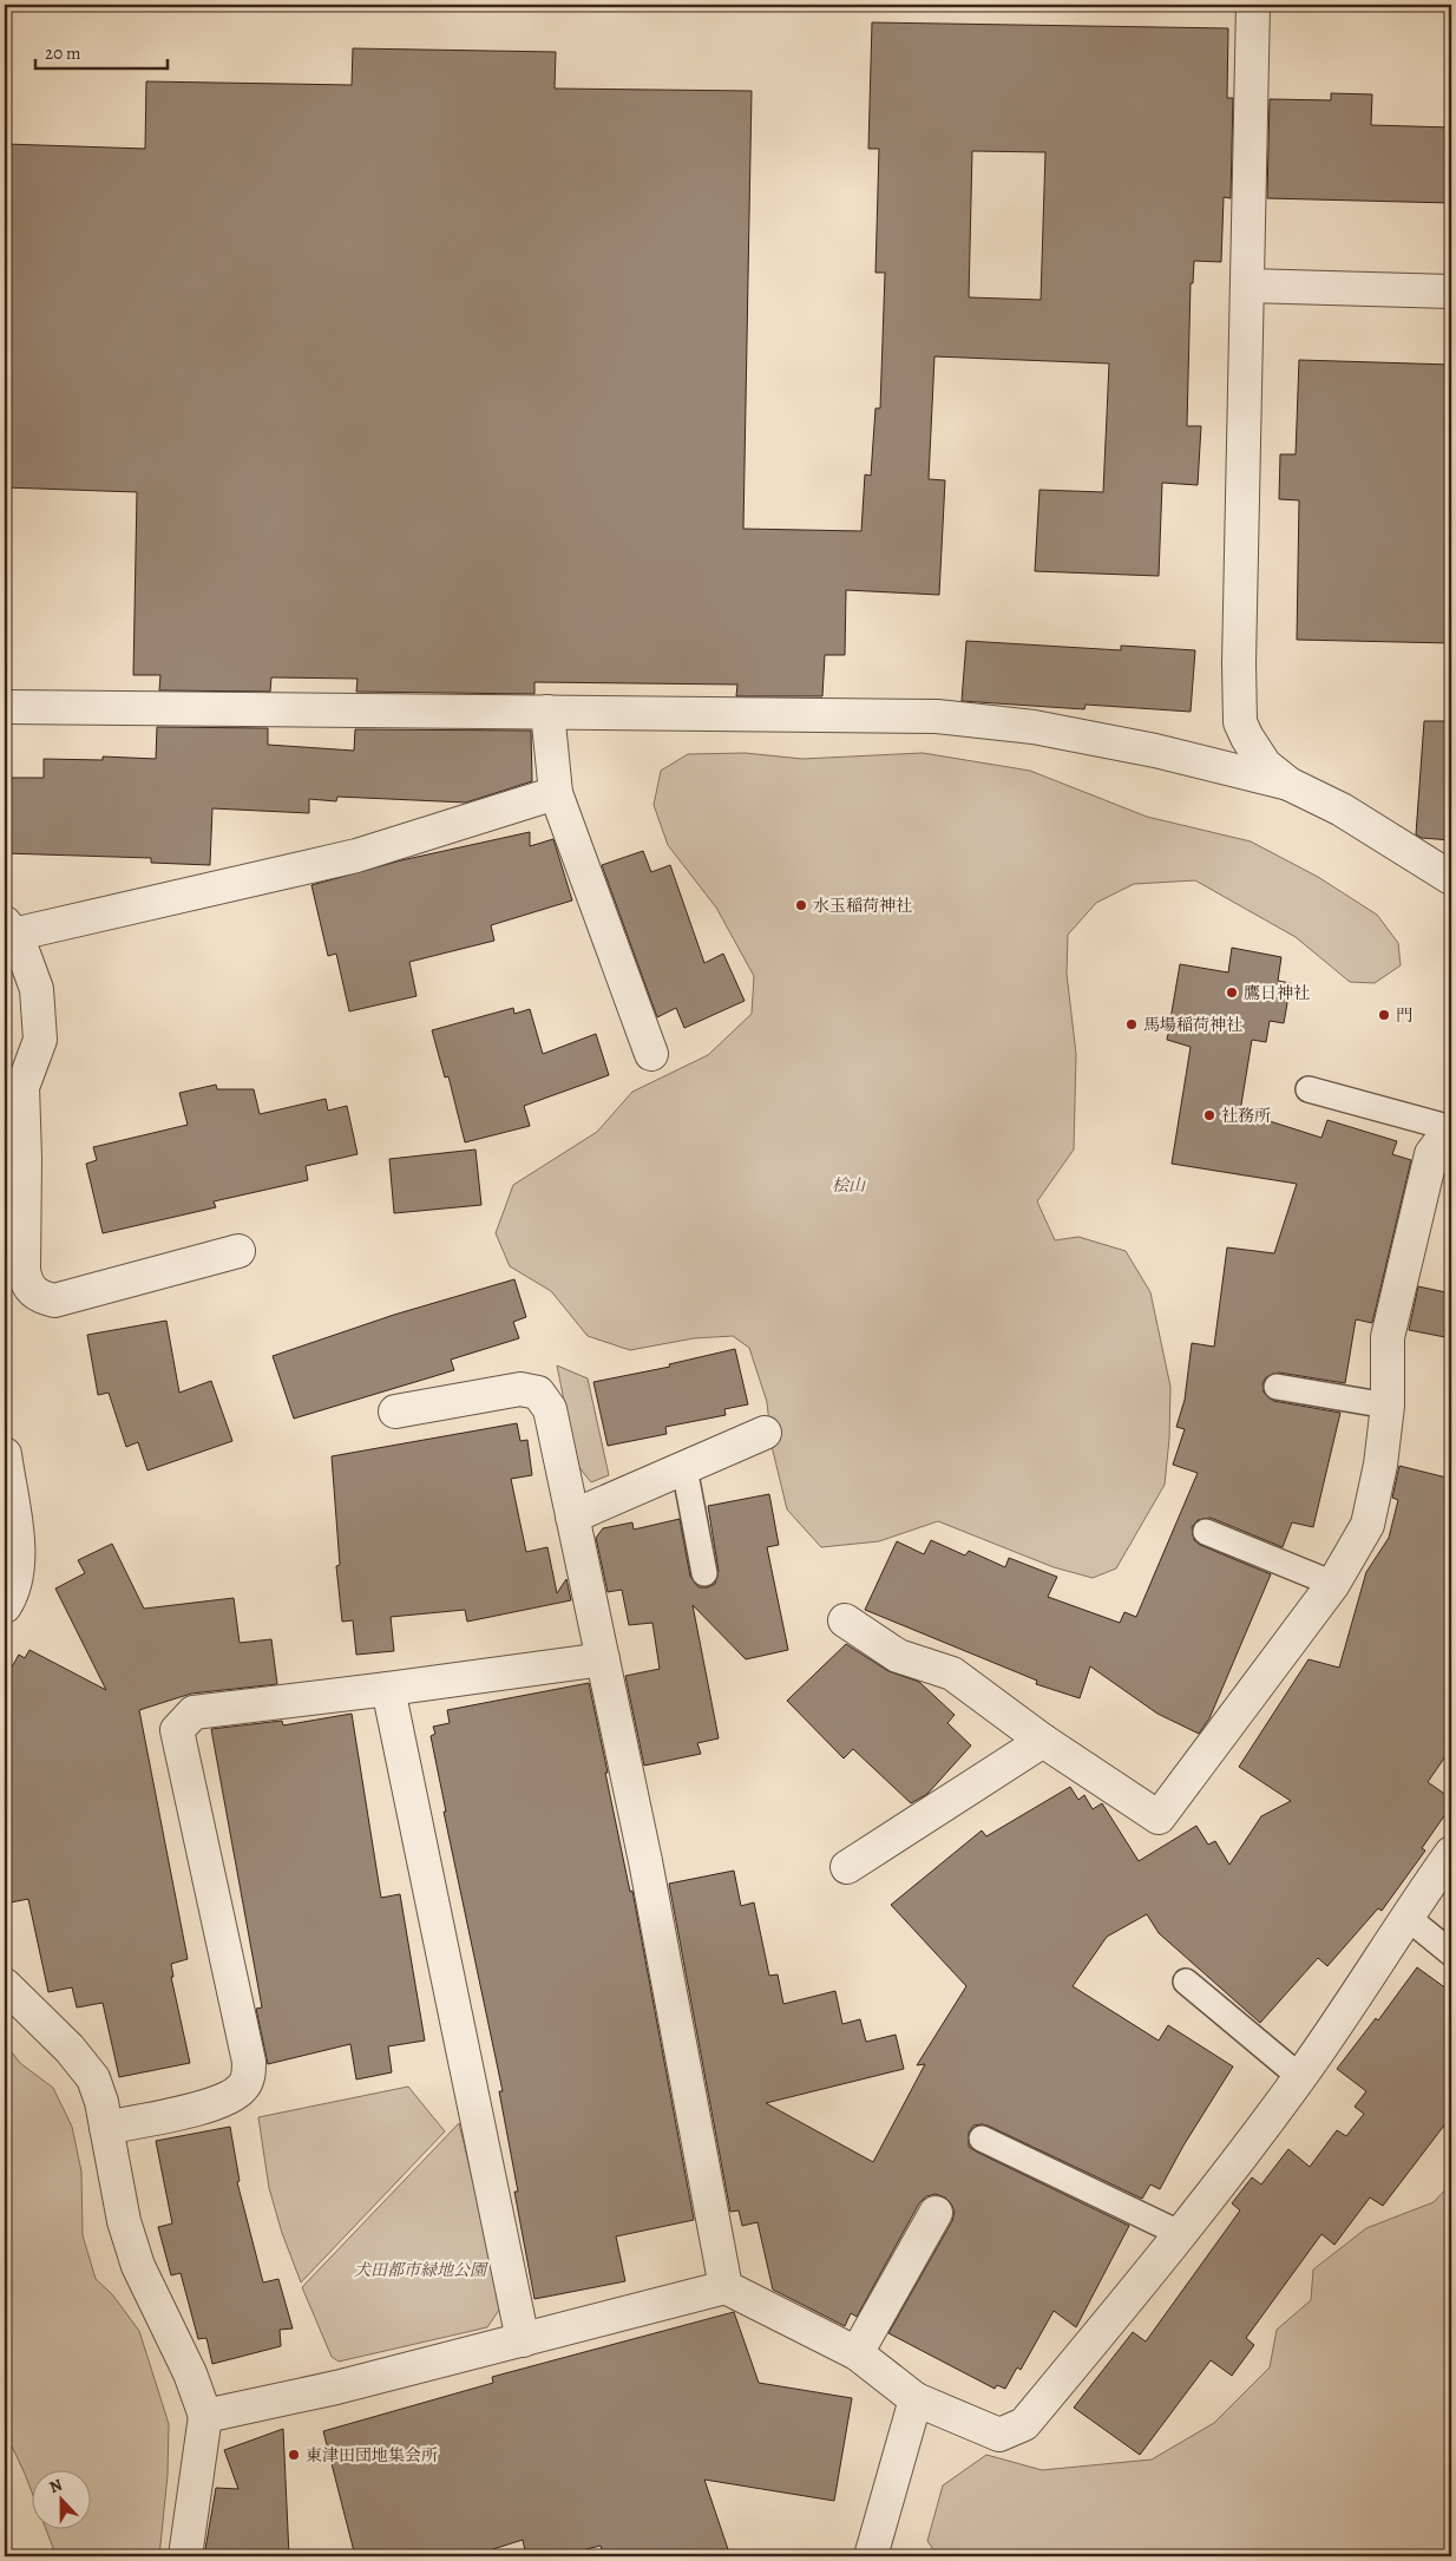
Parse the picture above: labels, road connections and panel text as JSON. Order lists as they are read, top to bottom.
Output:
{
  "parks": ["桧山", "犬田都市緑地公園"],
  "places": [
    "水玉稲荷神社",
    "鷹日神社",
    "門",
    "馬場稲荷神社",
    "社務所",
    "東津田団地集会所"
  ],
  "scale_bar": "20 m",
  "north": "top"
}
